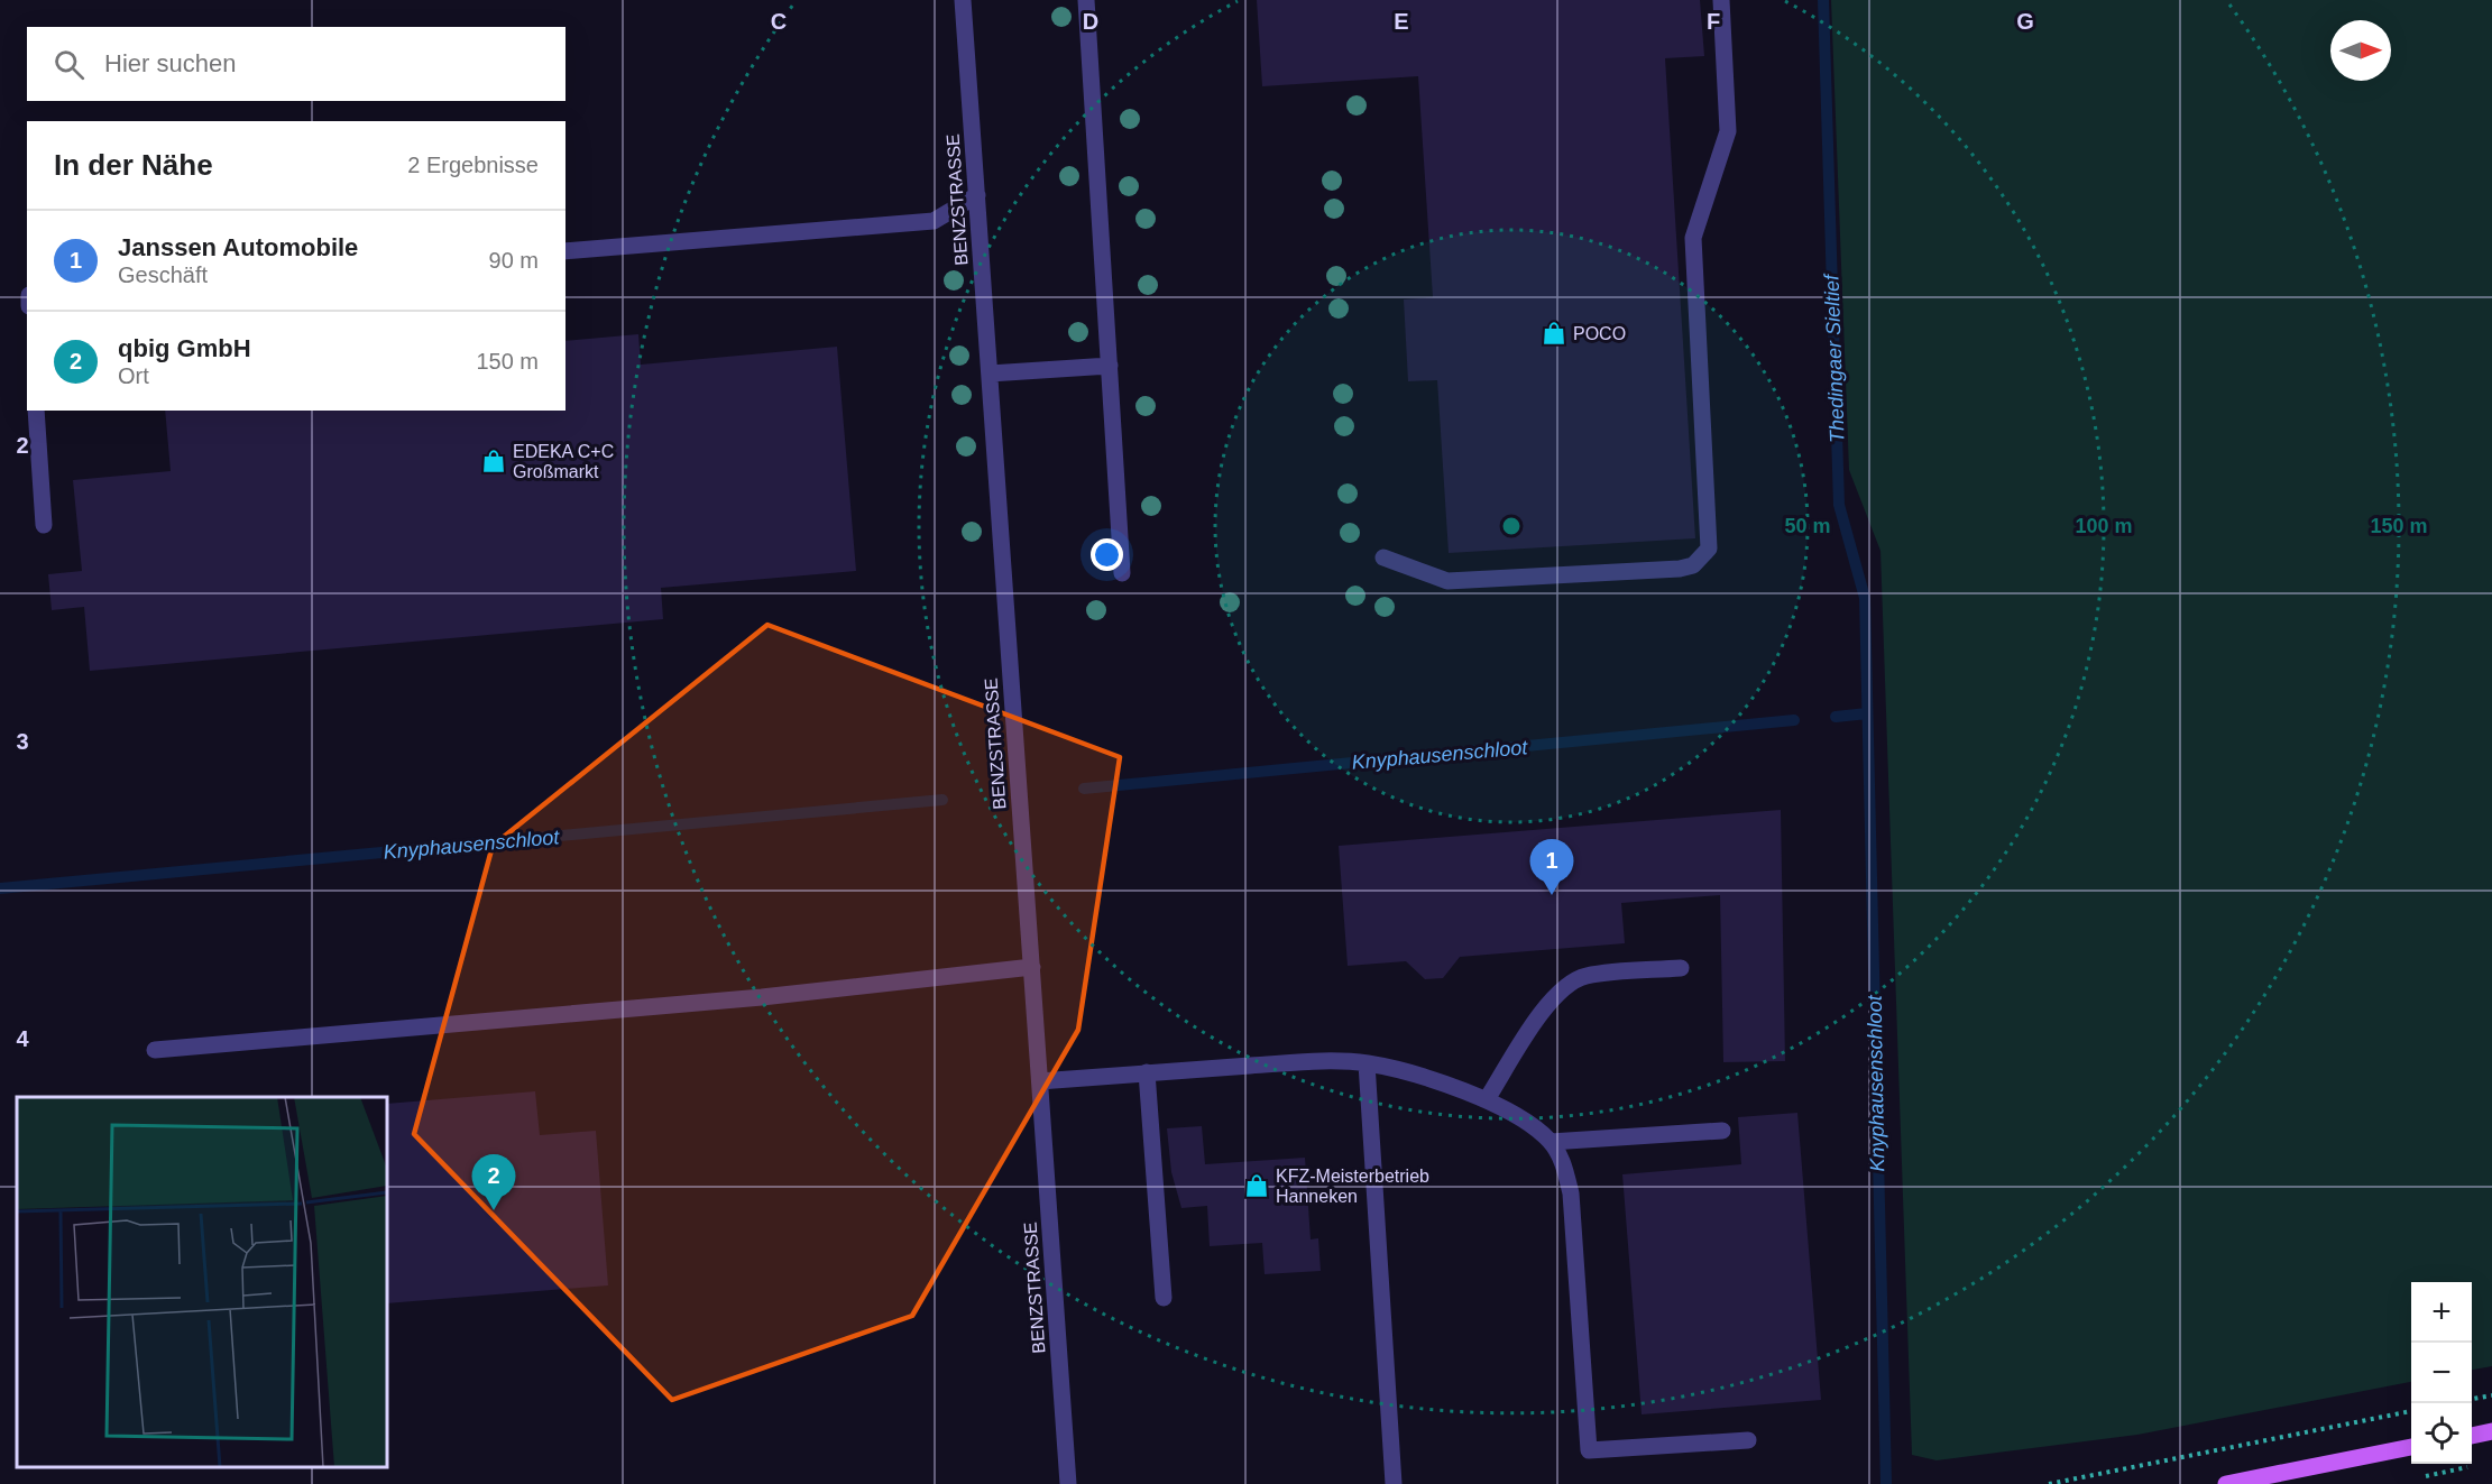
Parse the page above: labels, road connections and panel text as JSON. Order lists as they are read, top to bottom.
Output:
{
  "streets": {
    "street": ["BENZSTRASSE"]
  },
  "water": ["Thedingaer Sieltief", "Knyphausenschloot"],
  "places": {
    "shop": ["POCO", "EDEKA C+C Großmarkt", "KFZ-Meisterbetrieb Hanneken"]
  },
  "north": "right",
  "page": {
    "search": "Hier suchen",
    "heading": ["In der Nähe", "2 Ergebnisse"],
    "list": [
      {
        "mark": "1",
        "name": "Janssen Automobile",
        "note": "Geschäft",
        "value": "90 m"
      },
      {
        "mark": "2",
        "name": "qbig GmbH",
        "note": "Ort",
        "value": "150 m"
      }
    ],
    "pins": ["1", "2"],
    "map_buttons": ["+", "−"]
  },
  "grid": {
    "columns": [
      "C",
      "D",
      "E",
      "F",
      "G"
    ],
    "rows": ["2", "3", "4"]
  },
  "rings": ["50 m", "100 m", "150 m"]
}
